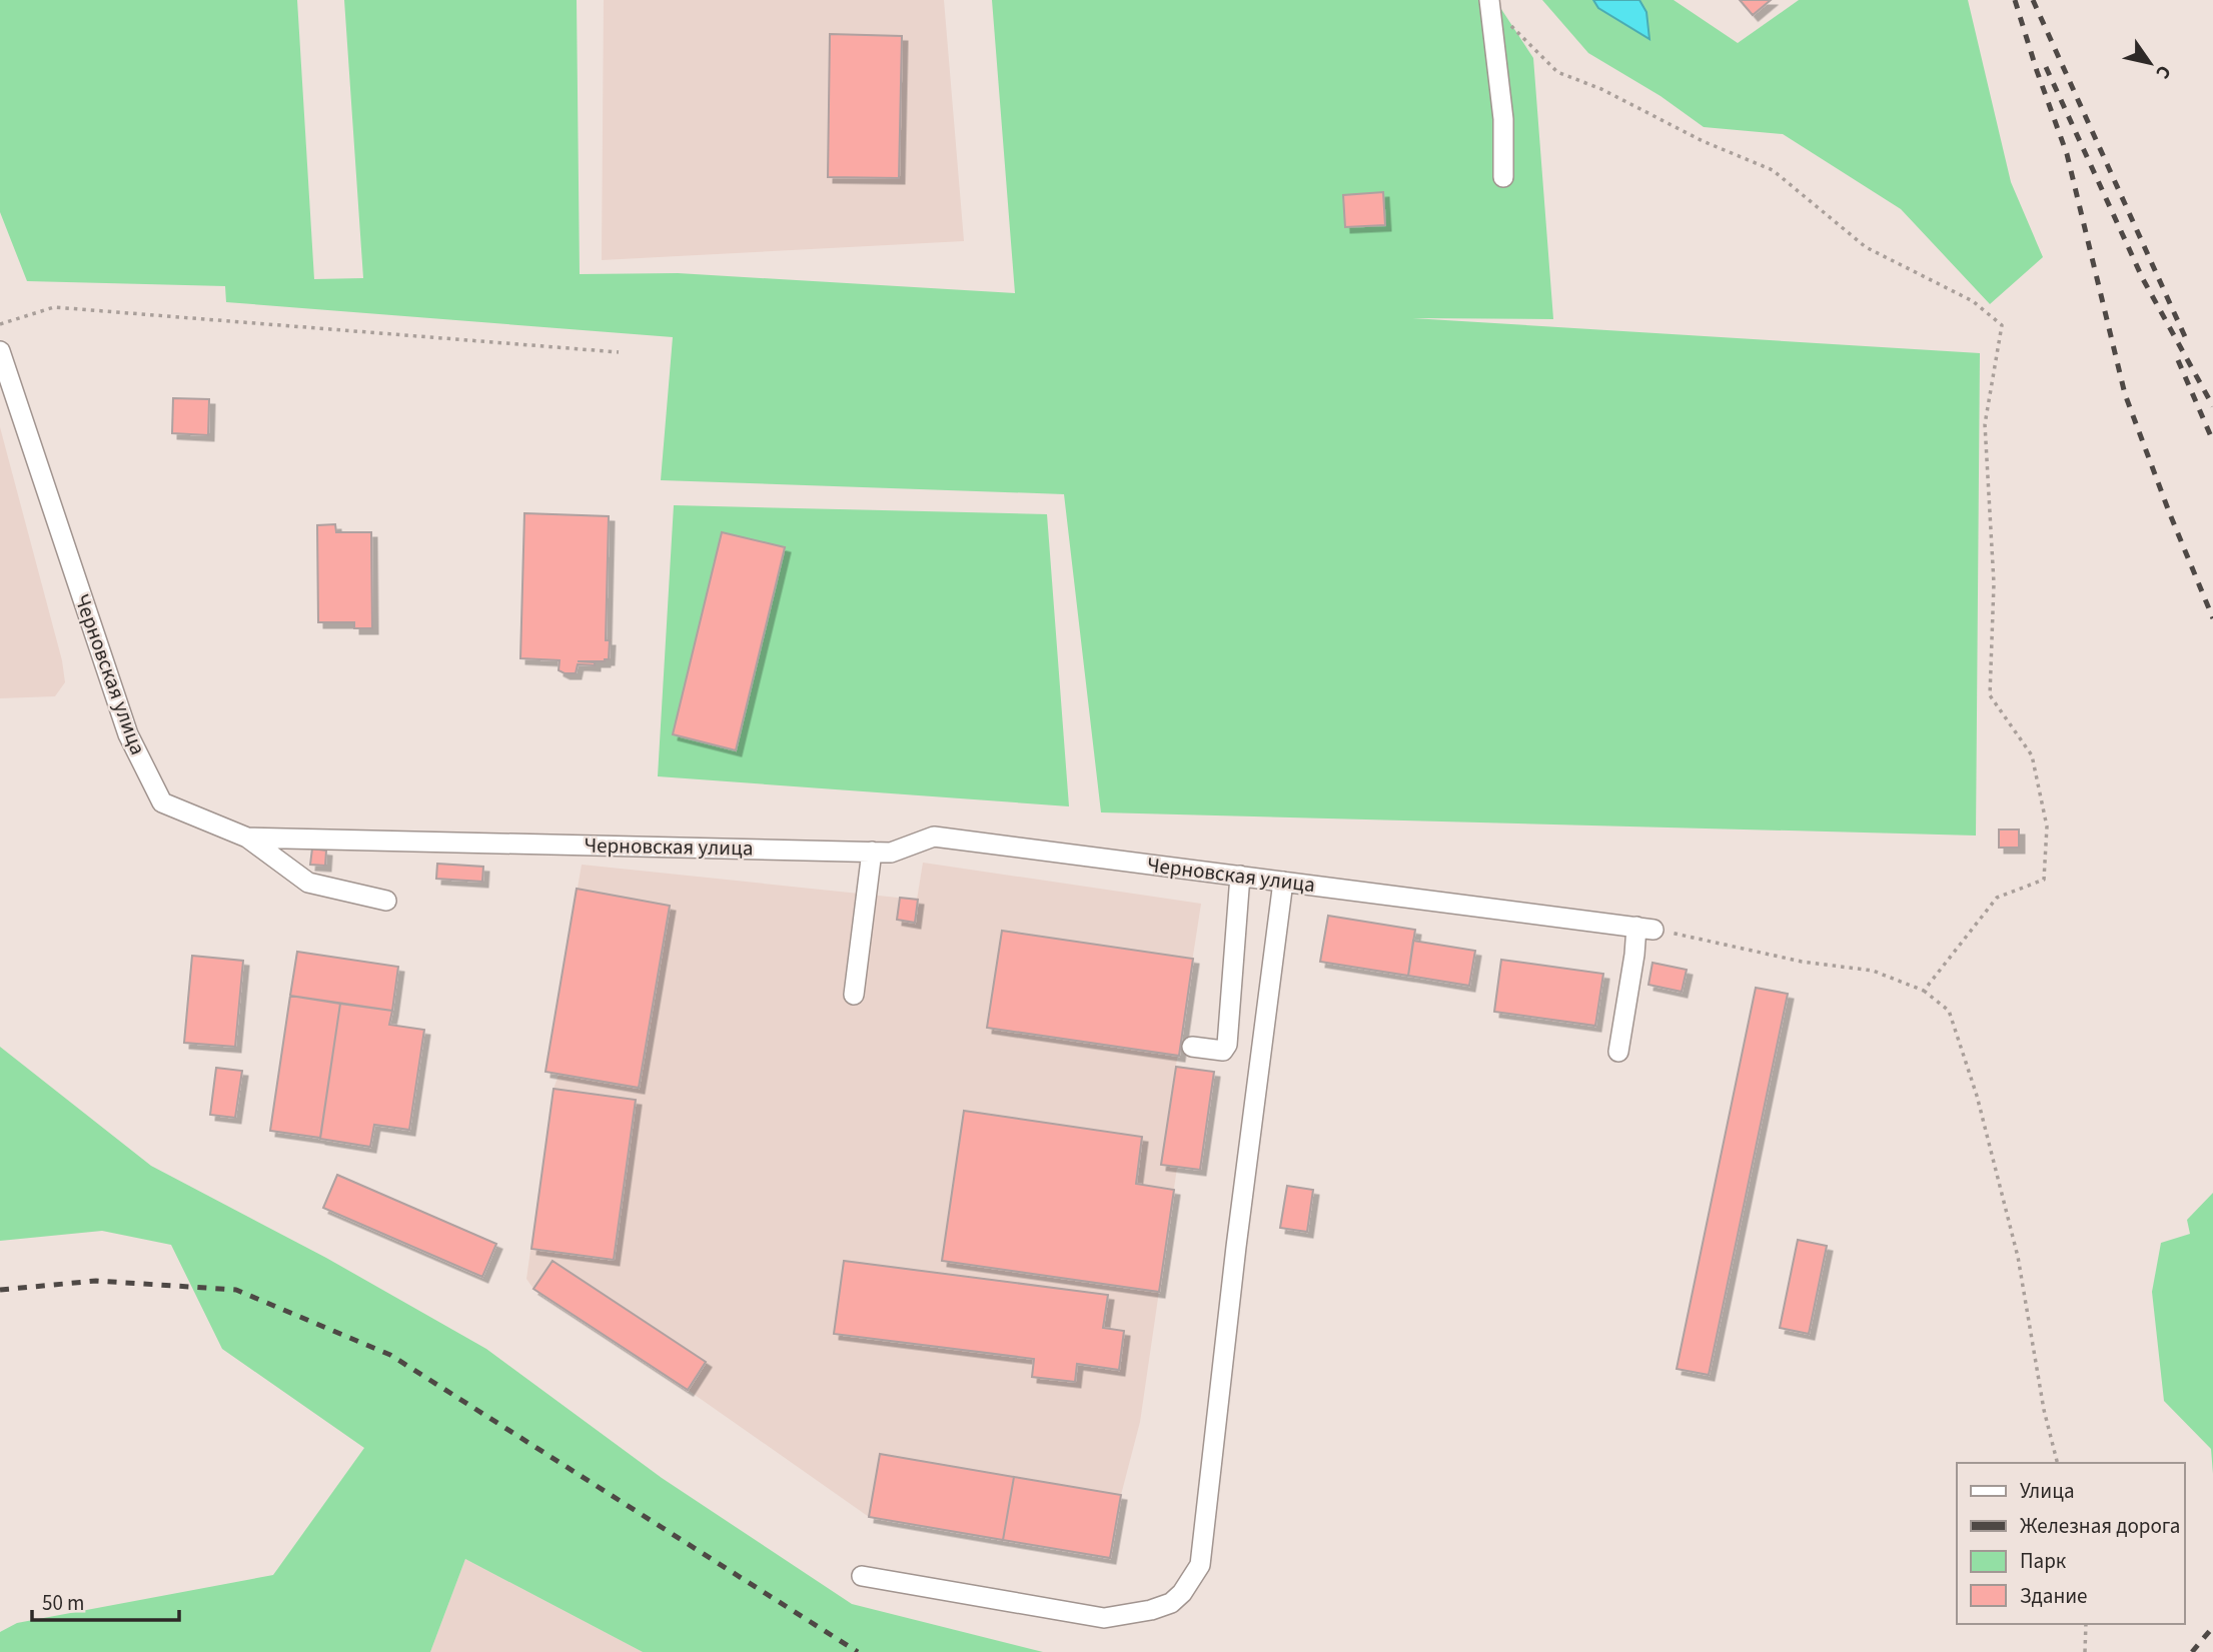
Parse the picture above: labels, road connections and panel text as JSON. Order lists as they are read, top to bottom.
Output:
{
  "streets": {
    "street": ["Черновская улица"]
  },
  "legend": [
    "Улица",
    "Железная дорога",
    "Парк",
    "Здание"
  ],
  "scale_bar": "50 m",
  "north": "bottom right"
}
